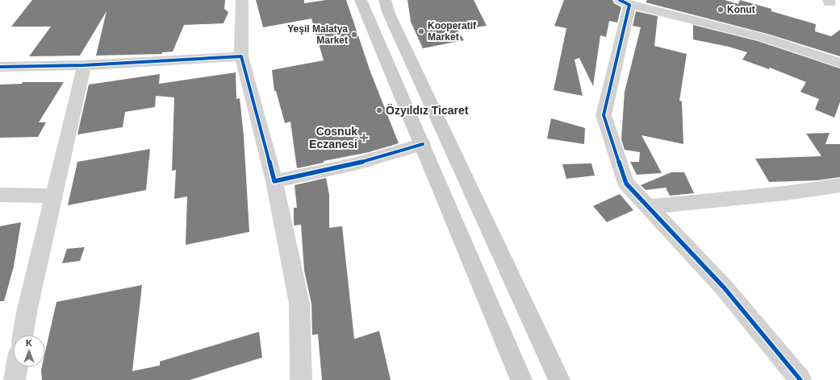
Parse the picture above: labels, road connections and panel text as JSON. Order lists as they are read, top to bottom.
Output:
{
  "places": {
    "other": [
      "Konut",
      "Kooperatif Market",
      "Yeşil Malatya Market",
      "Özyıldız Ticaret"
    ],
    "health": ["Cosnuk Eczanesi"]
  },
  "north": "top"
}
